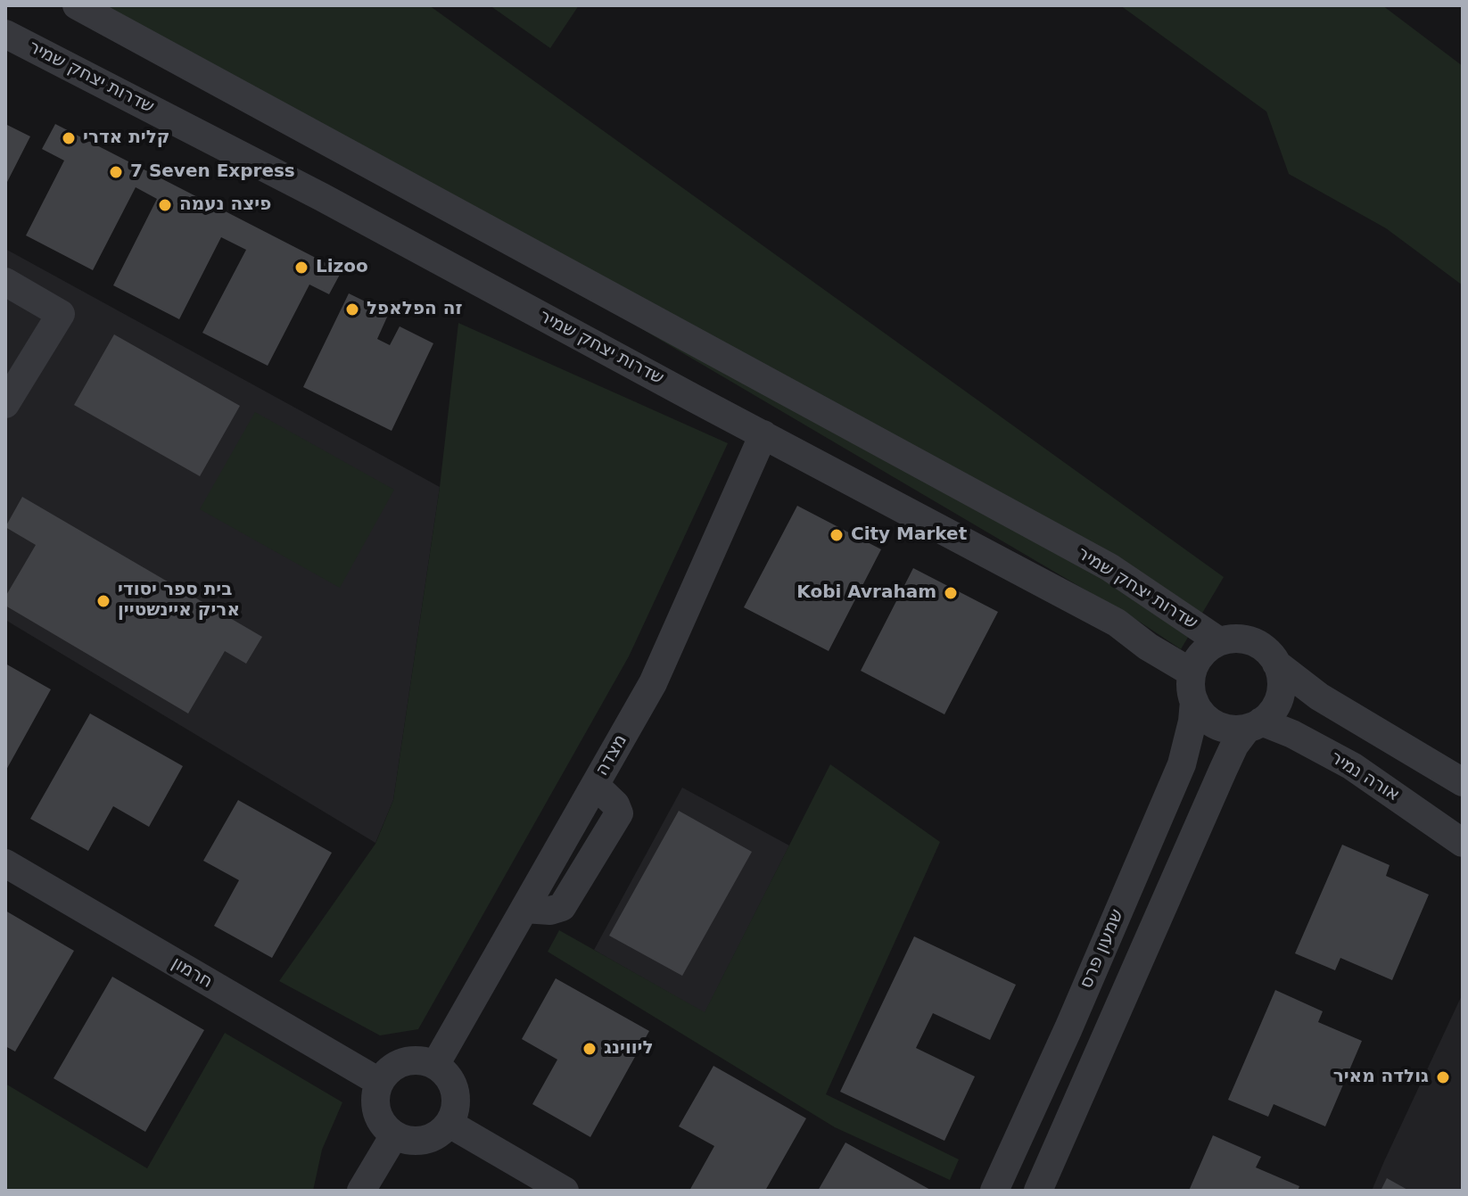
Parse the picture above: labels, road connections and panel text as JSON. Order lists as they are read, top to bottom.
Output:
{
  "streets": {
    "street": [
      "שדרות יצחק שמיר",
      "מצדה",
      "אורה נמיר",
      "שמעון פרס",
      "חרמון"
    ]
  },
  "crossings": [
    ["שדרות יצחק שמיר", "מצדה"],
    ["שדרות יצחק שמיר", "אורה נמיר"],
    ["שדרות יצחק שמיר", "שמעון פרס"],
    ["מצדה", "חרמון"],
    ["אורה נמיר", "שמעון פרס"]
  ],
  "places": [
    "קלית אדרי",
    "7 Seven Express",
    "פיצה נעמה",
    "Lizoo",
    "זה הפלאפל",
    "City Market",
    "Kobi Avraham",
    "בית ספר יסודי אריק איינשטיין",
    "ליווינג",
    "גולדה מאיר"
  ]
}
